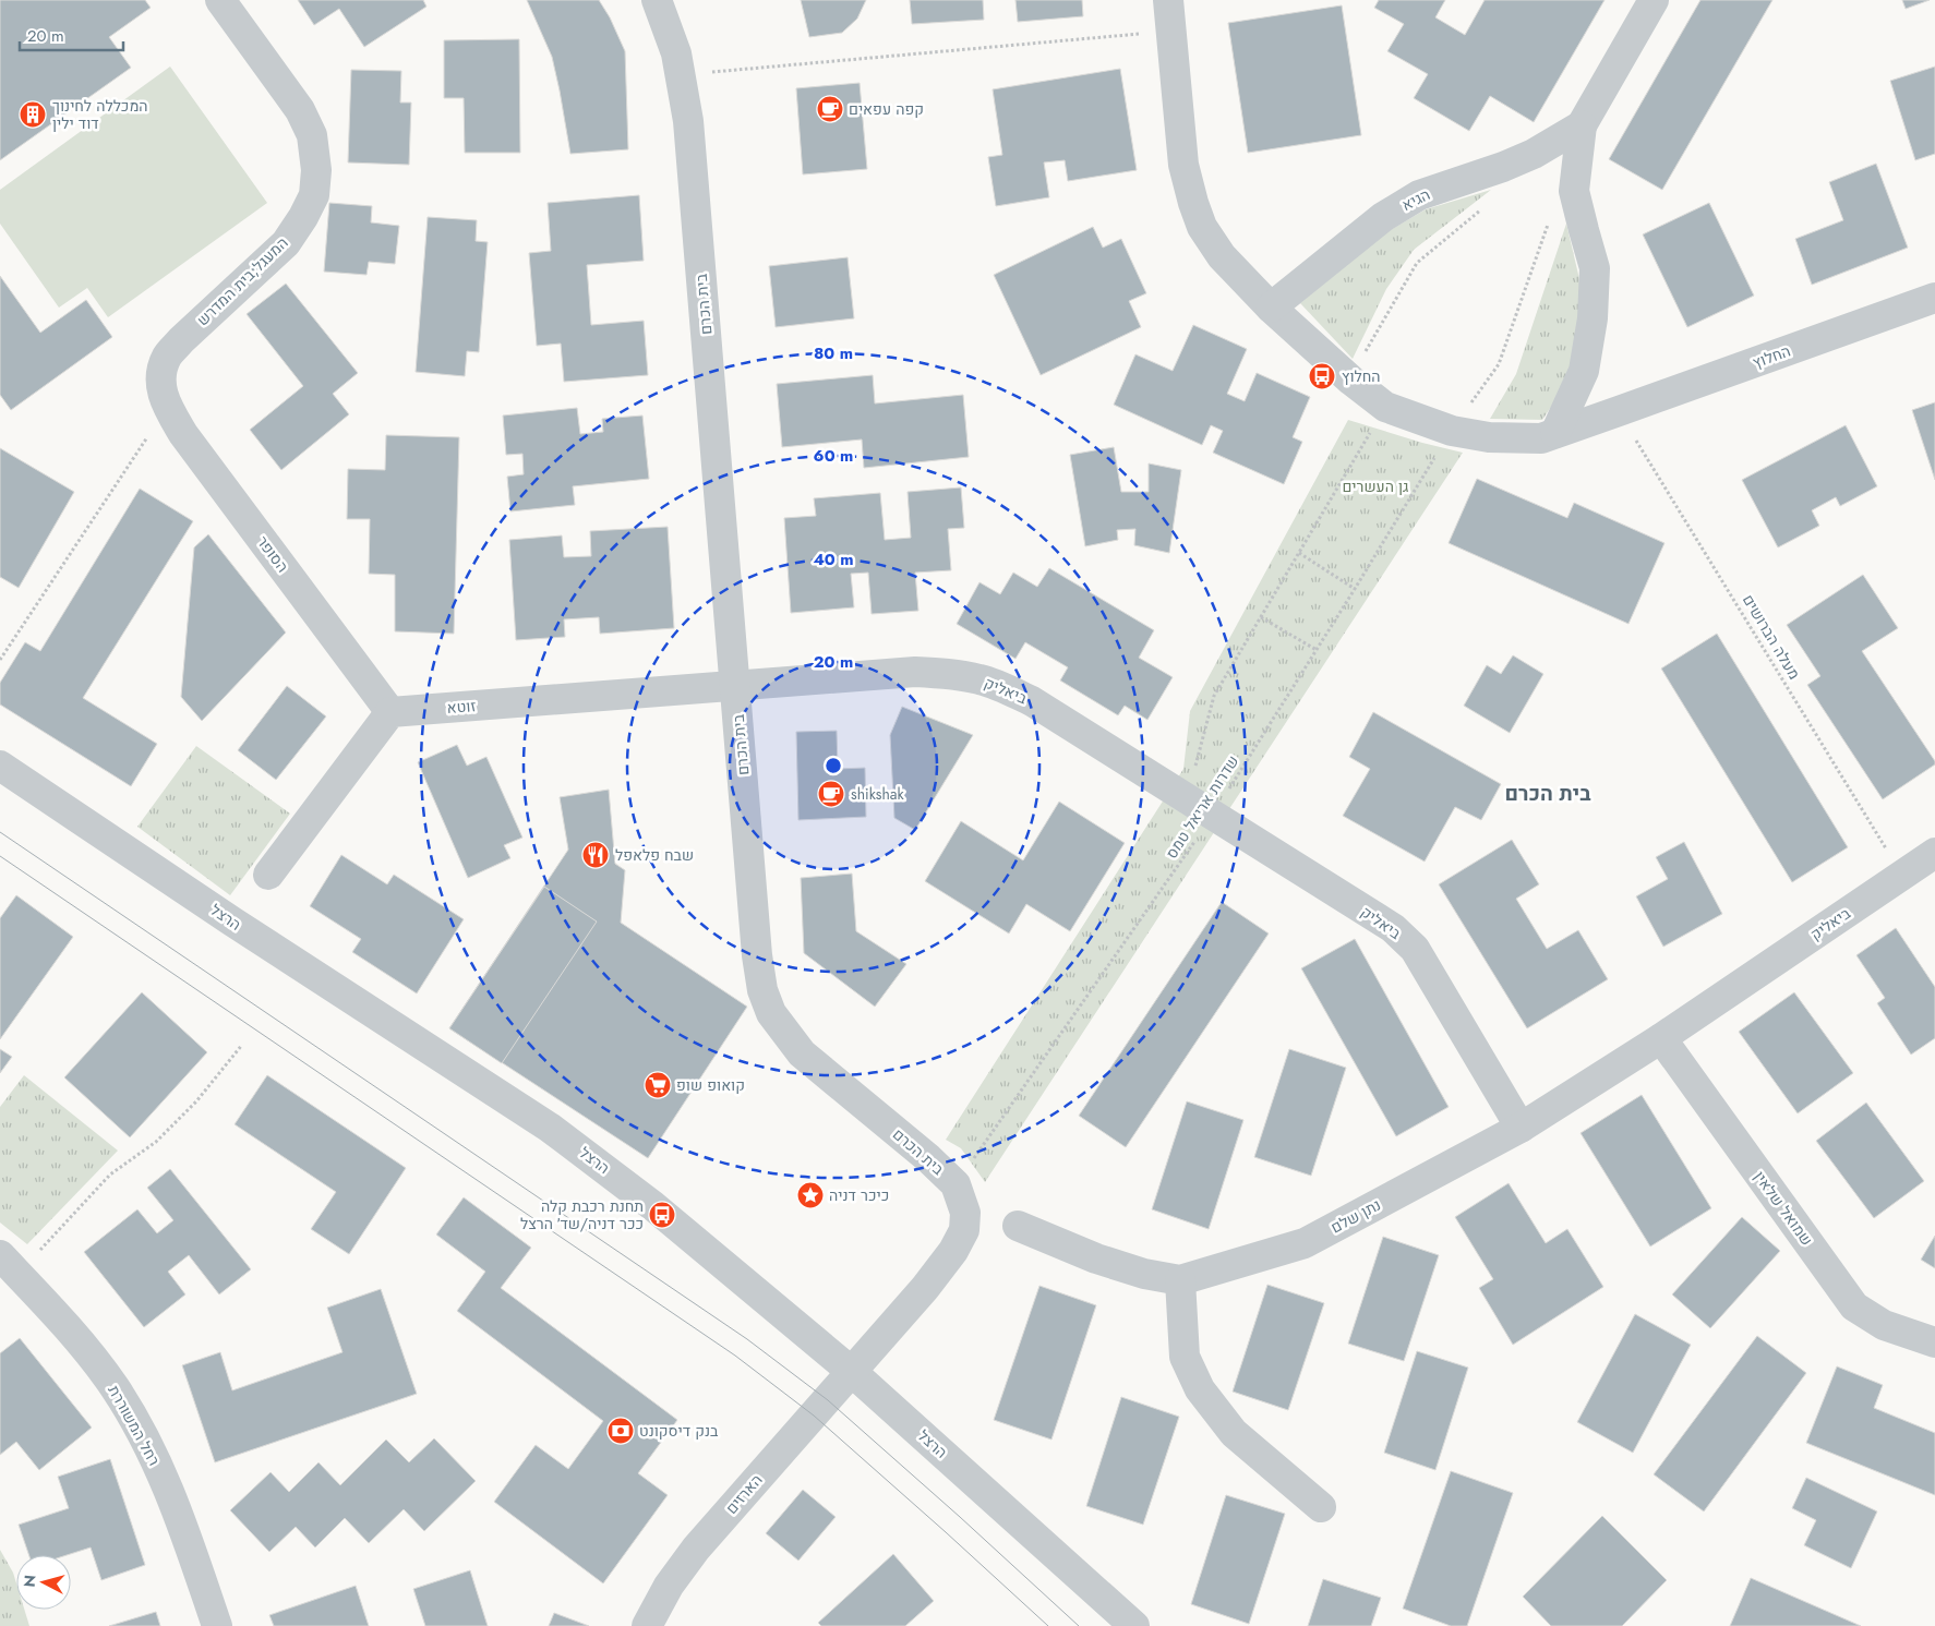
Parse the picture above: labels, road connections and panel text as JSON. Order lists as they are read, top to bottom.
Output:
{
  "streets": {
    "street": [
      "הגיא",
      "המעגל;בית המדרש",
      "בית הכרם",
      "החלוץ",
      "הסופר",
      "ביאליק",
      "זוטא",
      "הרצל",
      "שמואל שלאין",
      "נתן שלם",
      "רחל המשוררת",
      "הארזים"
    ],
    "path": ["מעלה הברושים", "שדרות אריאל טמס"]
  },
  "crossings": [
    ["הגיא", "החלוץ"],
    ["המעגל;בית המדרש", "הסופר"],
    ["בית הכרם", "ביאליק"],
    ["בית הכרם", "זוטא"],
    ["בית הכרם", "שדרות אריאל טמס"],
    ["בית הכרם", "הרצל"],
    ["בית הכרם", "הארזים"],
    ["החלוץ", "מעלה הברושים"],
    ["החלוץ", "שדרות אריאל טמס"],
    ["הסופר", "זוטא"],
    ["מעלה הברושים", "ביאליק"],
    ["ביאליק", "זוטא"],
    ["ביאליק", "שדרות אריאל טמס"],
    ["ביאליק", "שמואל שלאין"],
    ["ביאליק", "נתן שלם"],
    ["הרצל", "הארזים"]
  ],
  "districts": ["בית הכרם"],
  "parks": ["גן העשרים"],
  "places": {
    "cafe": ["קפה עפאים", "shikshak"],
    "building": ["המכללה לחינוך דוד ילין"],
    "bus stop": ["החלוץ", "תחנת רכבת קלה ככר דניה/שד׳ הרצל"],
    "restaurant": ["שבח פלאפל"],
    "supermarket": ["קואופ שופ"],
    "place": ["כיכר דניה"],
    "bank": ["בנק דיסקונט"]
  },
  "scale_bar": "20 m",
  "north": "left",
  "rings": [
    "80 m",
    "60 m",
    "40 m",
    "20 m"
  ]
}
